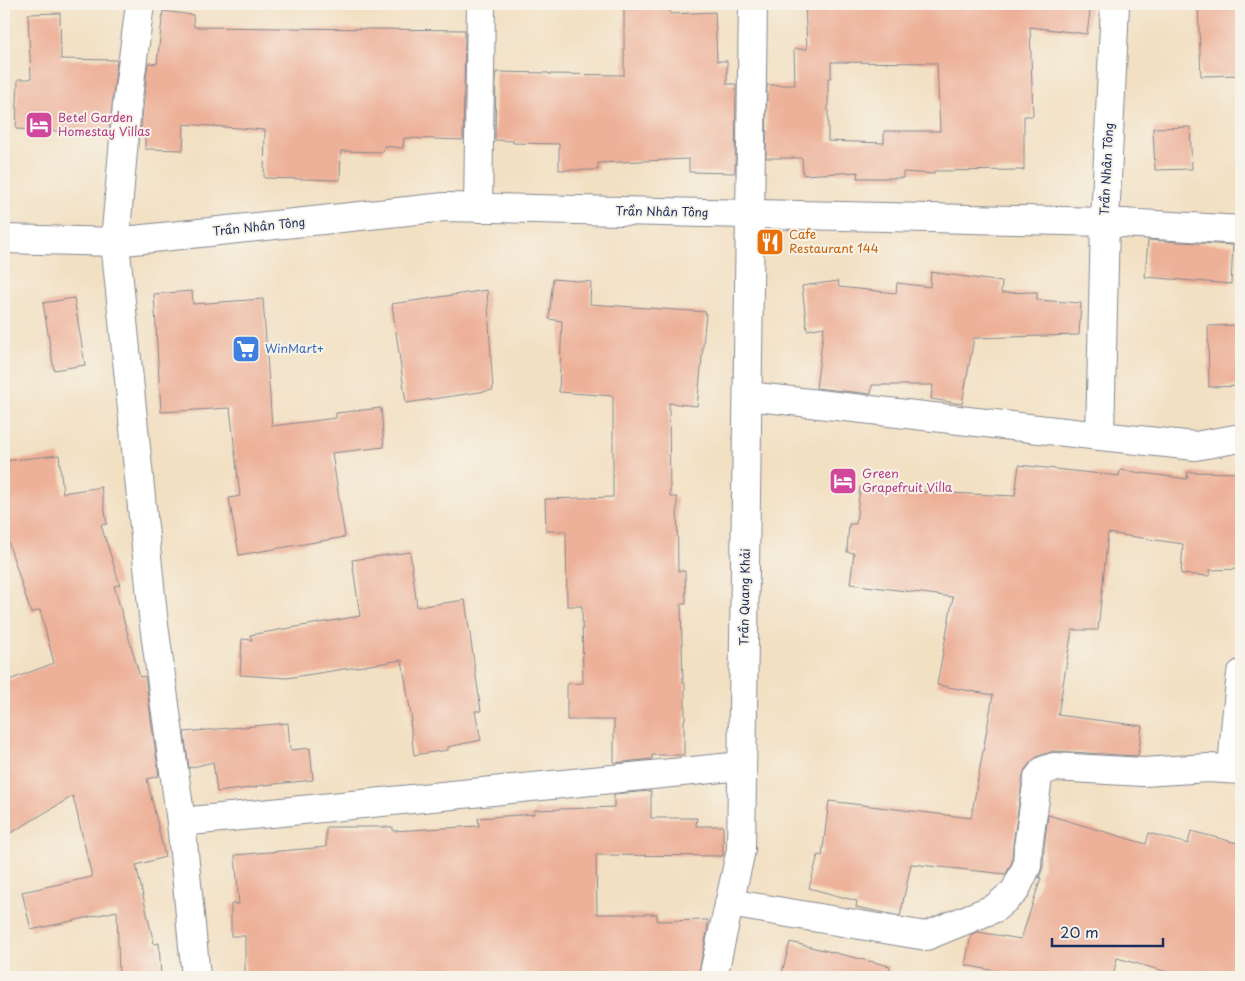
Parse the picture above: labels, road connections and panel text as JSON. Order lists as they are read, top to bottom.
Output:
{
  "streets": {
    "street": ["Trần Nhân Tông", "Trần Quang Khải"]
  },
  "crossings": [
    ["Trần Nhân Tông", "Trần Quang Khải"]
  ],
  "places": {
    "hotel": ["Betel Garden Homestay Villas", "Green Grapefruit Villa"],
    "restaurant": ["Cafe Restaurant 144"],
    "supermarket": ["WinMart+"]
  },
  "scale_bar": "20 m"
}
